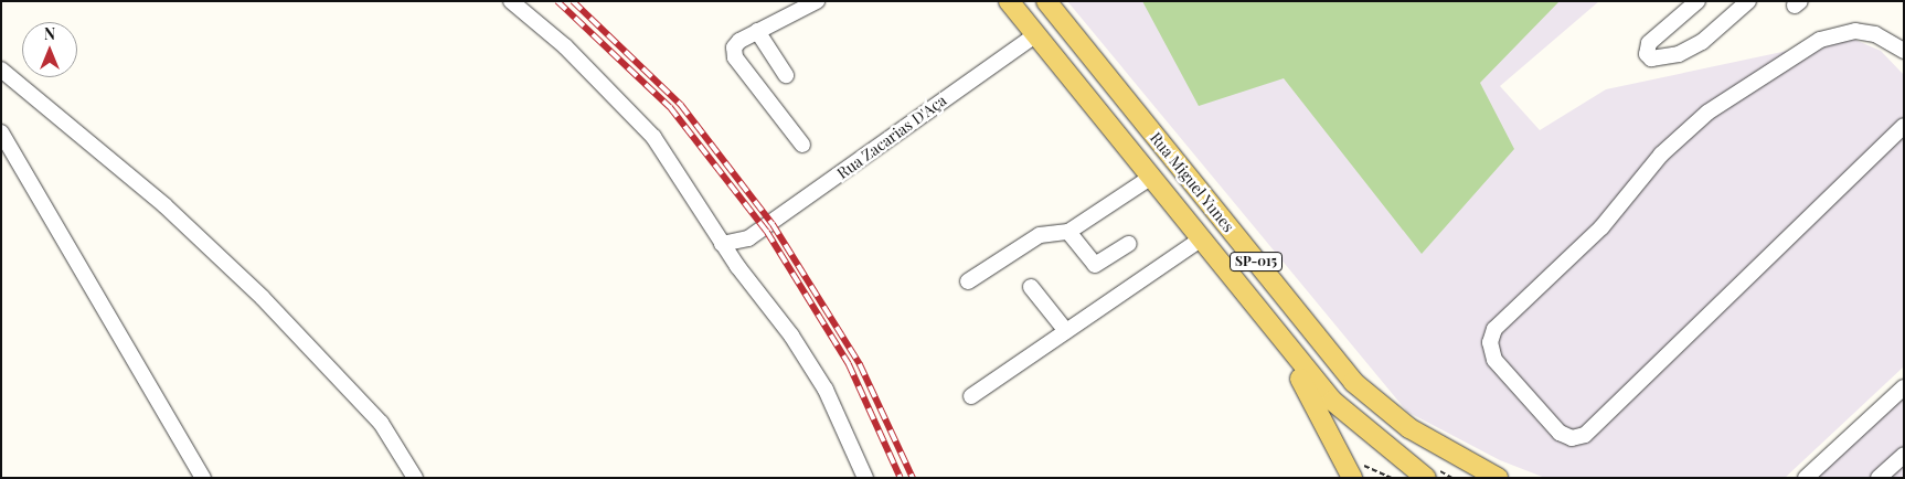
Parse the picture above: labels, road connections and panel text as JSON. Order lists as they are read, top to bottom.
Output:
{
  "streets": {
    "main road": ["Rua Miguel Yunes", "SP-015"],
    "street": ["Rua Zacarias D'Aça"]
  },
  "crossings": [
    ["Rua Zacarias D'Aça", "Rua Miguel Yunes"]
  ],
  "north": "top"
}
